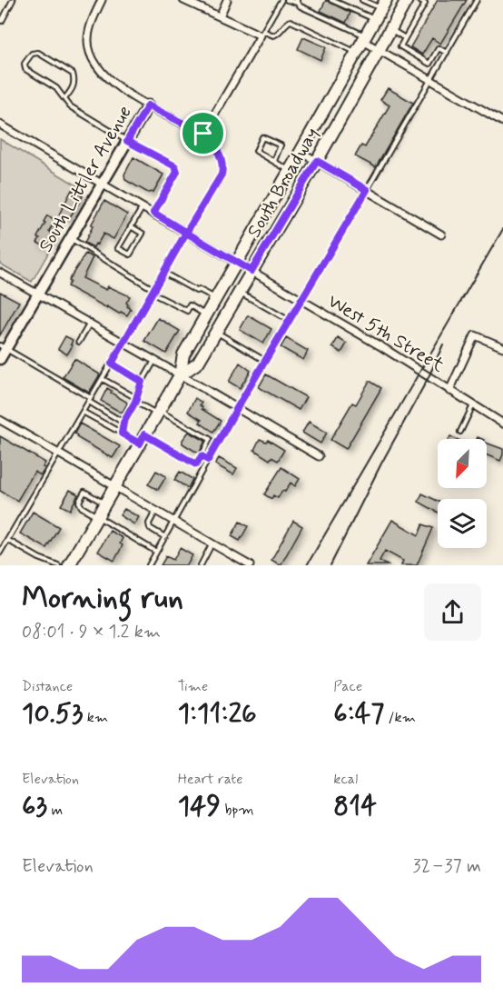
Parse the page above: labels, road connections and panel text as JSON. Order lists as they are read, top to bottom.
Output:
{
  "streets": {
    "main road": ["South Broadway"],
    "street": ["South Littler Avenue", "West 5th Street"]
  },
  "crossings": [
    ["South Littler Avenue", "West 5th Street"],
    ["South Broadway", "West 5th Street"]
  ],
  "north": "bottom left",
  "page": {
    "heading": ["Morning run", "08:01 · 9 × 1.2 km"],
    "stats": [
      ["Distance", "10.53 km"],
      ["Time", "1:11:26"],
      ["Pace", "6:47 /km"],
      ["Elevation", "63 m"],
      ["Heart rate", "149 bpm"],
      ["kcal", "814"]
    ],
    "chart": ["Elevation", "32–37 m"]
  }
}
